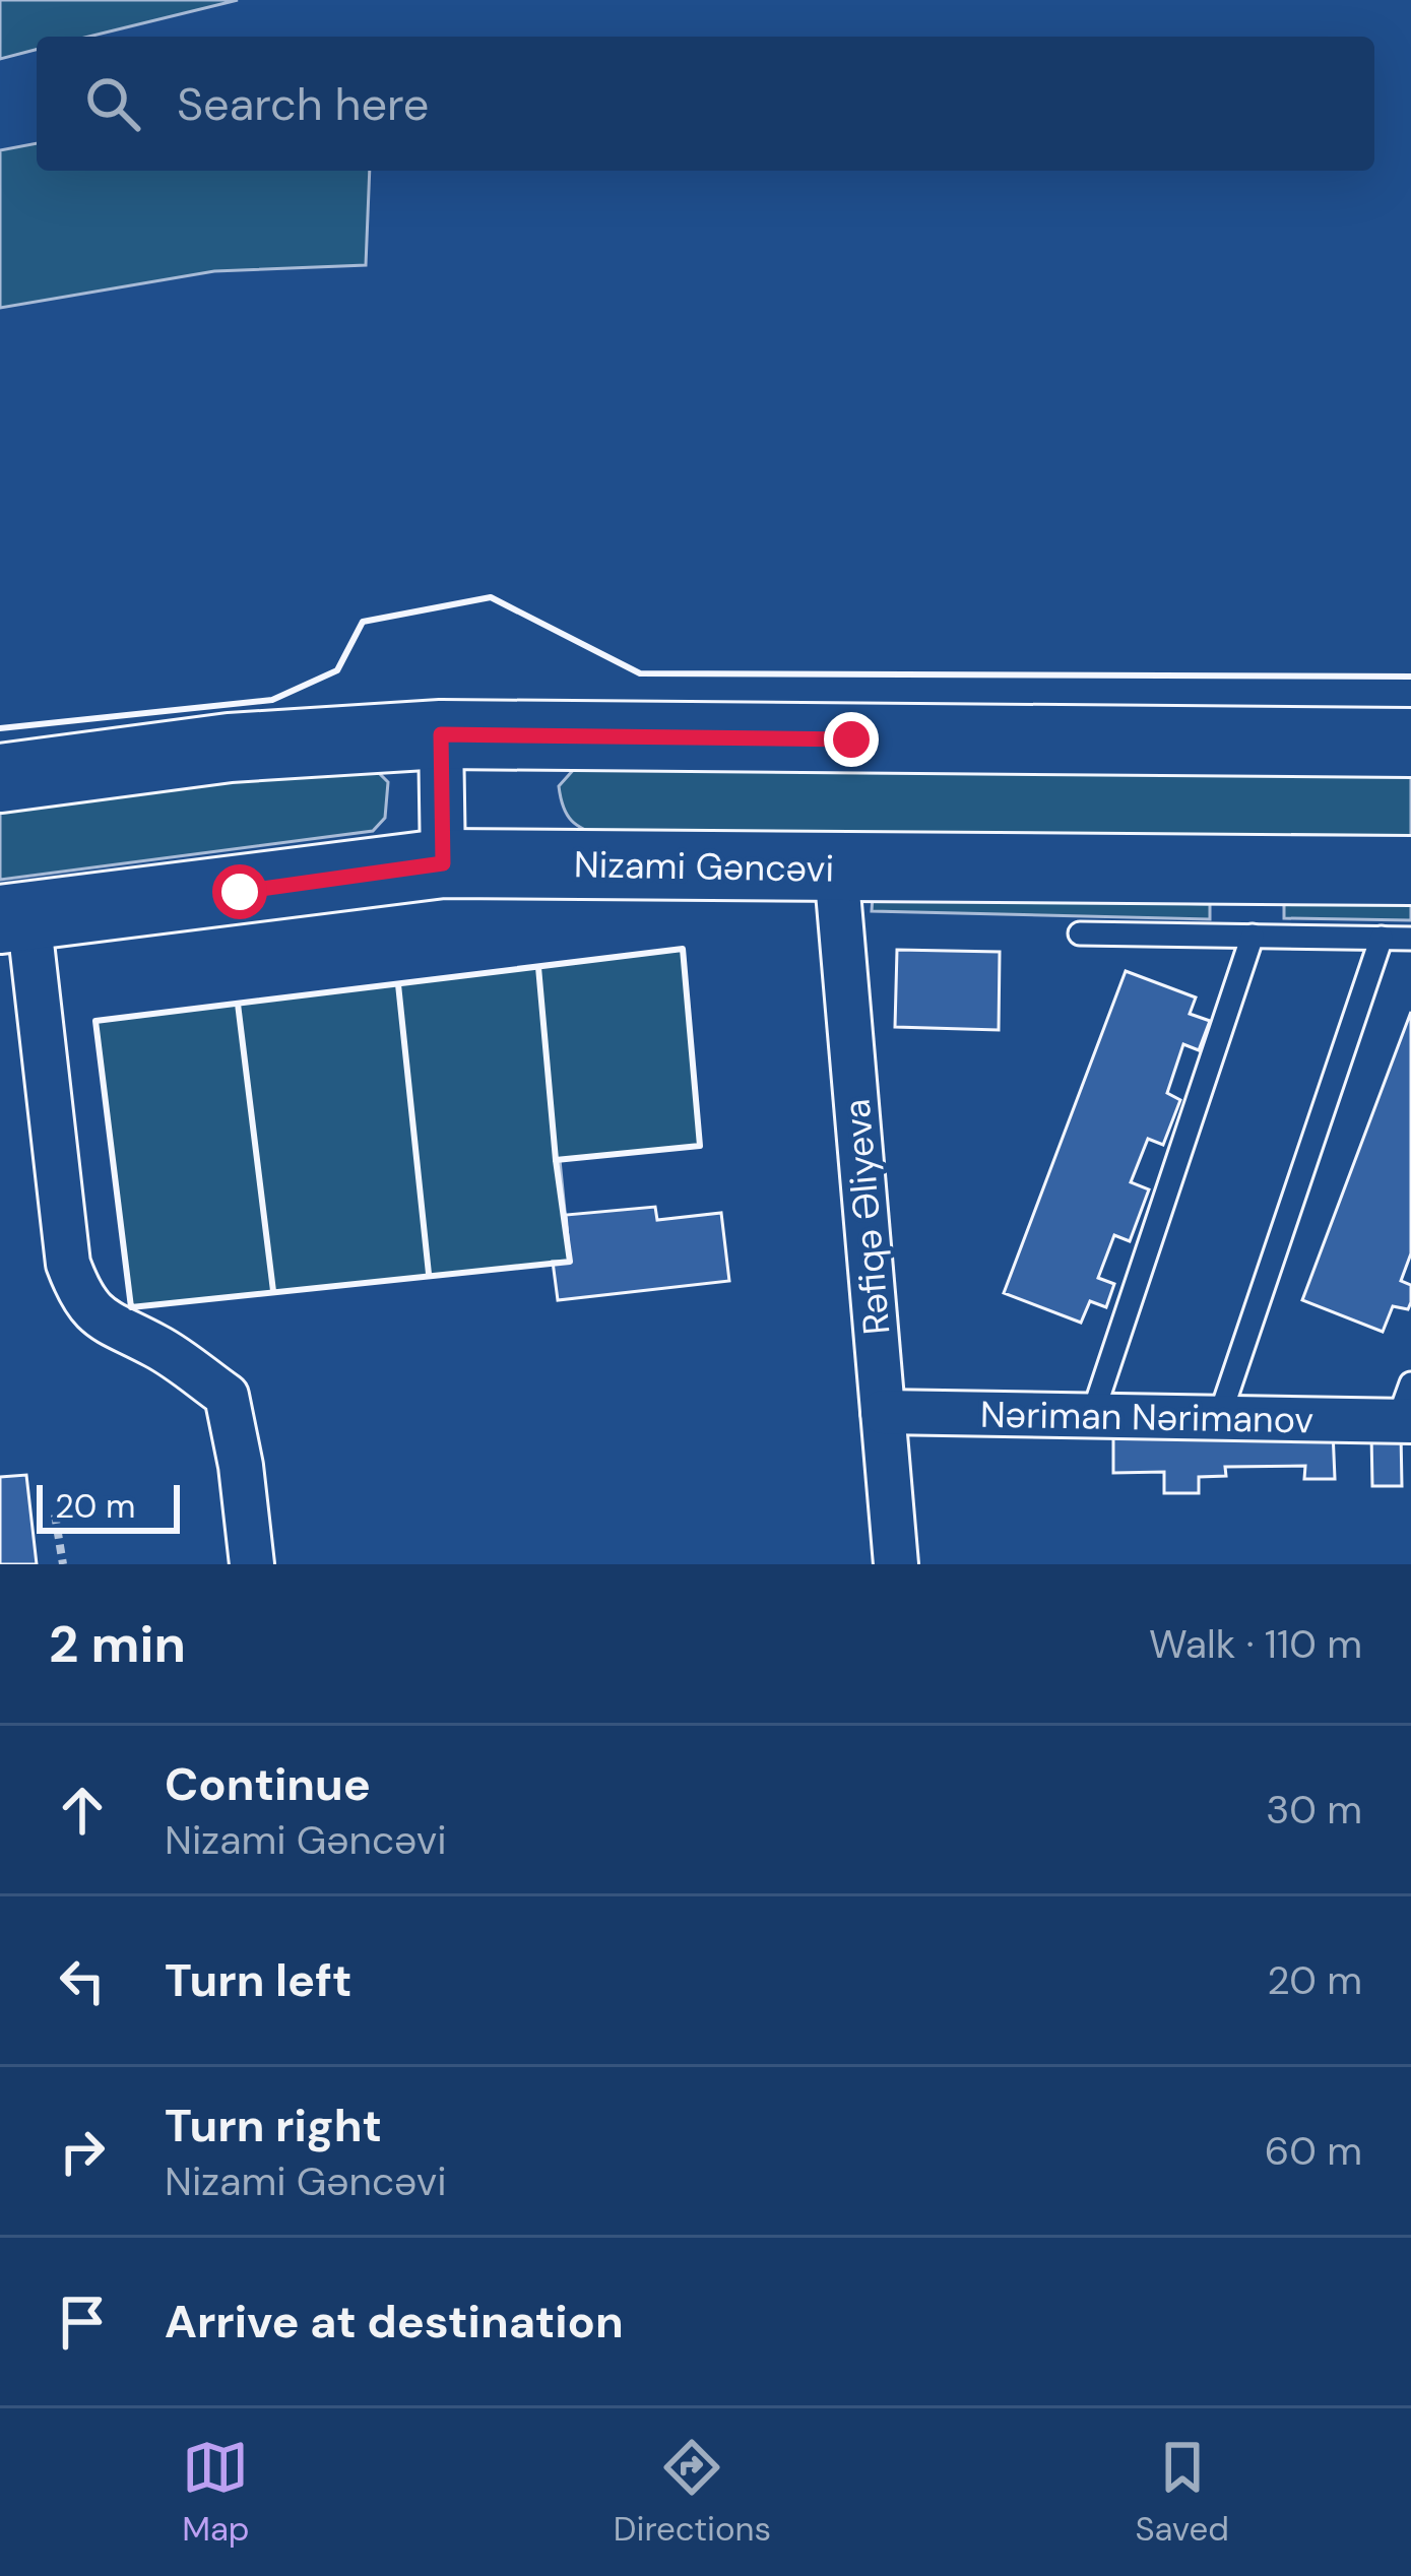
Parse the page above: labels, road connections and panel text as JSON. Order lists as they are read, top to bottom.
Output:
{
  "streets": {
    "main road": ["Nizami Gəncəvi"],
    "street": ["Rəfiqə Əliyeva", "Nəriman Nərimanov"]
  },
  "crossings": [
    ["Nizami Gəncəvi", "Rəfiqə Əliyeva"],
    ["Rəfiqə Əliyeva", "Nəriman Nərimanov"]
  ],
  "scale_bar": "20 m",
  "page": {
    "search": "Search here",
    "scale": "20 m",
    "heading": ["2 min", "Walk · 110 m"],
    "list": [
      ["Continue", "Nizami Gəncəvi", "30 m"],
      ["Turn left", "20 m"],
      ["Turn right", "Nizami Gəncəvi", "60 m"],
      "Arrive at destination"
    ],
    "nav": ["Map", "Directions", "Saved"]
  }
}
